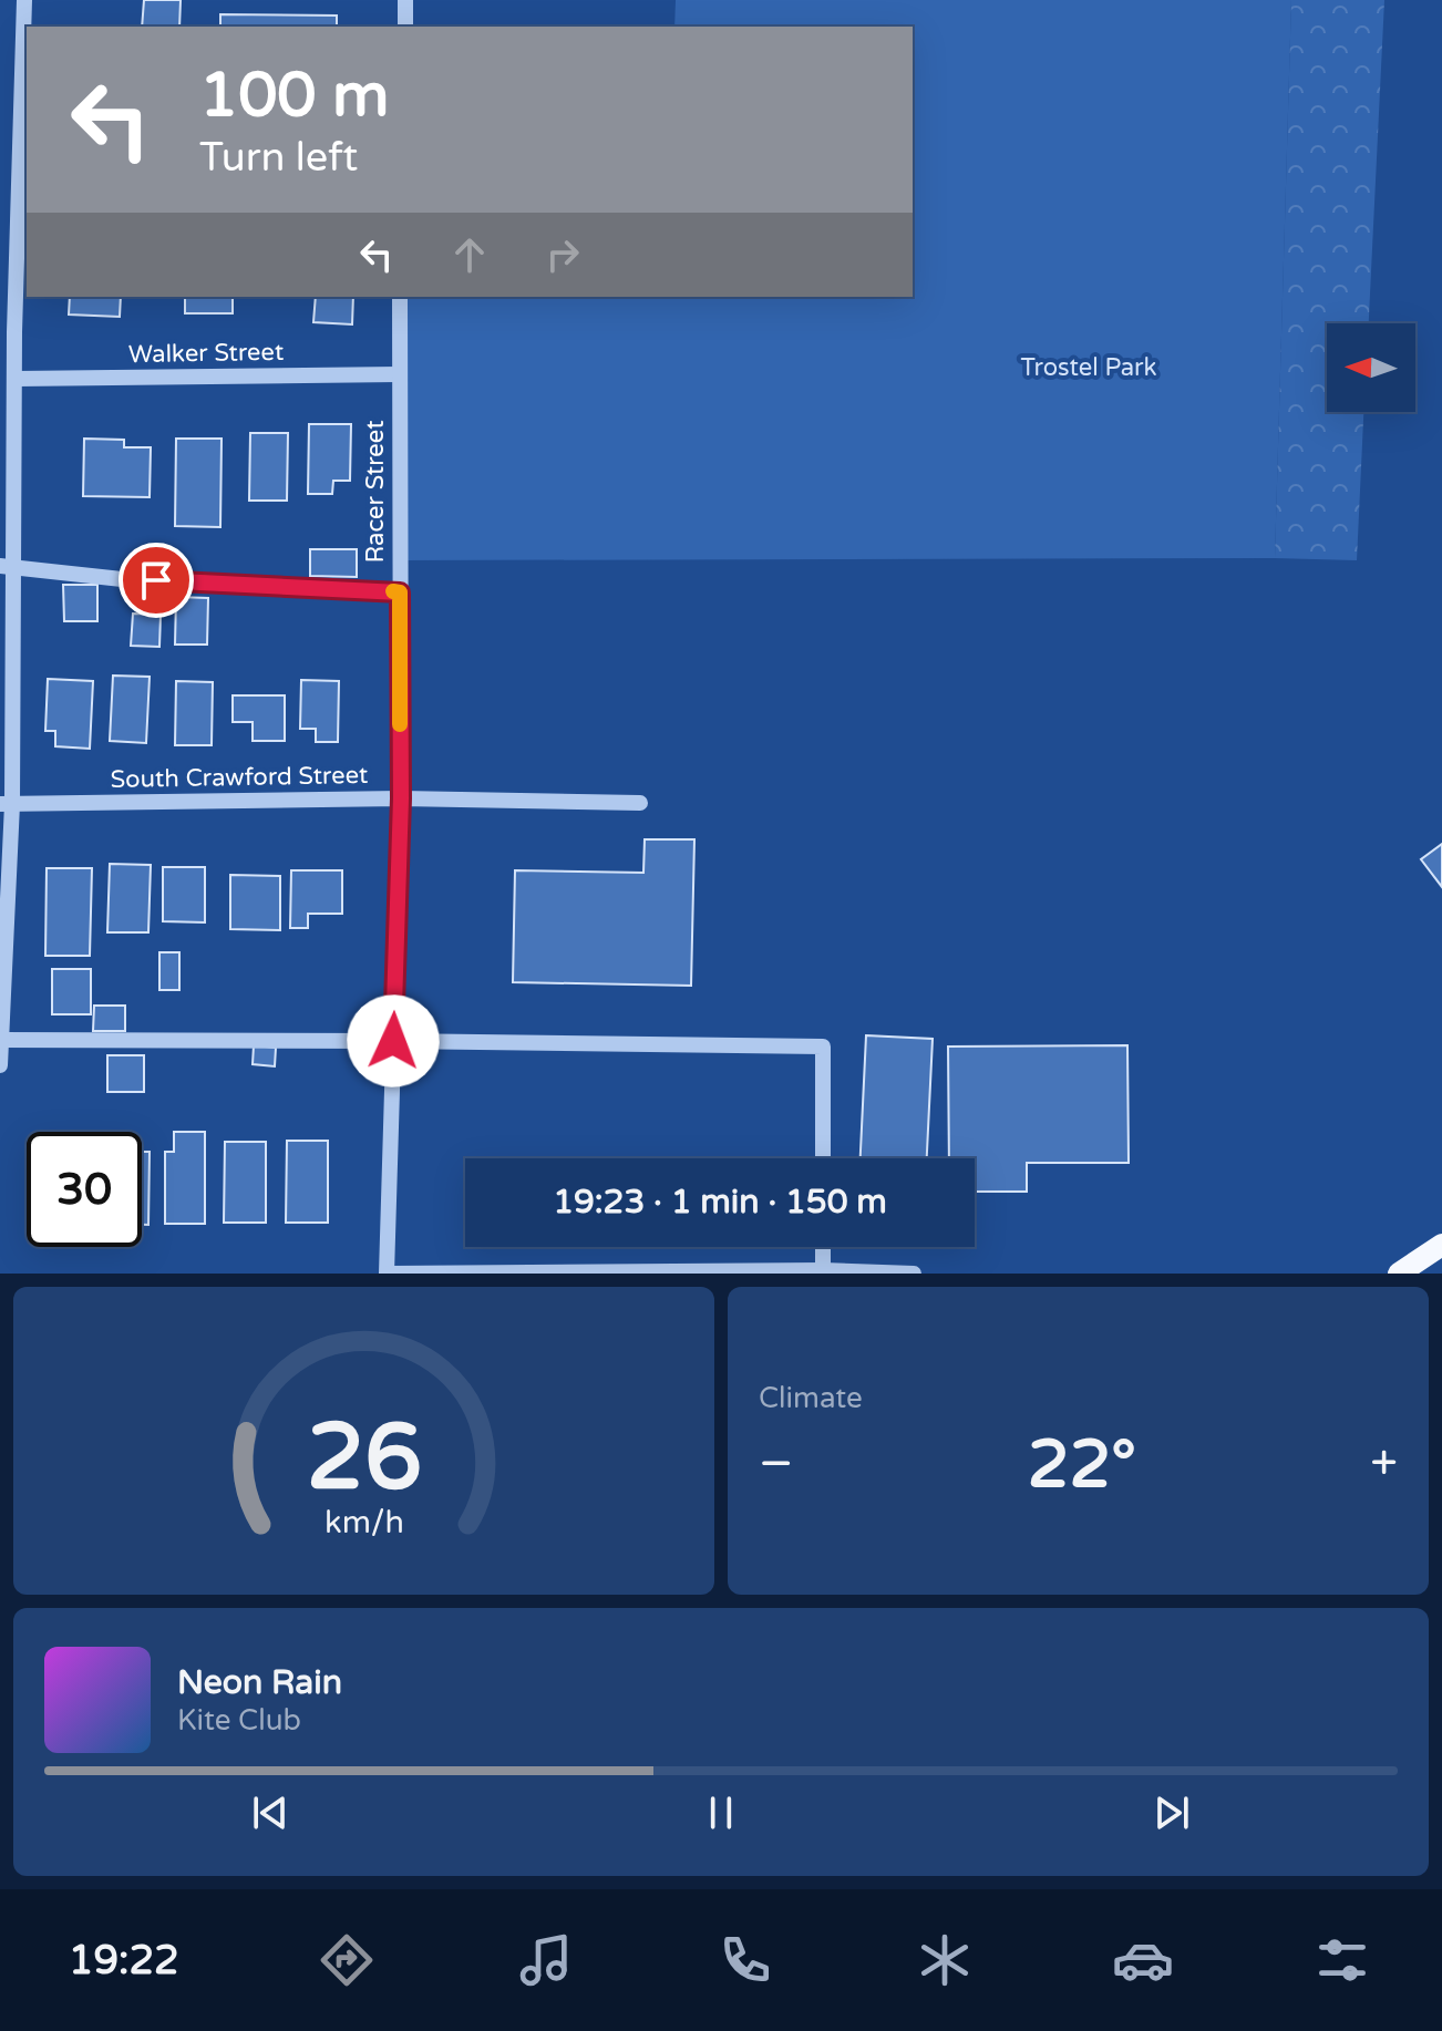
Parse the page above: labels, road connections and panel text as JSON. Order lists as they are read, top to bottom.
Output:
{
  "streets": {
    "street": ["Walker Street", "Racer Street", "South Crawford Street"]
  },
  "crossings": [
    ["Walker Street", "Racer Street"],
    ["Racer Street", "South Crawford Street"]
  ],
  "parks": ["Trostel Park"],
  "north": "left",
  "page": {
    "turn": ["100 m", "Turn left"],
    "limit": "30",
    "trip": "19:23 · 1 min · 150 m",
    "tile": "Climate",
    "heat": ["−", "22°", "+"],
    "song": ["Neon Rain", "Kite Club"],
    "tabs": "19:22",
    "gauge": ["26", "km/h"]
  }
}
